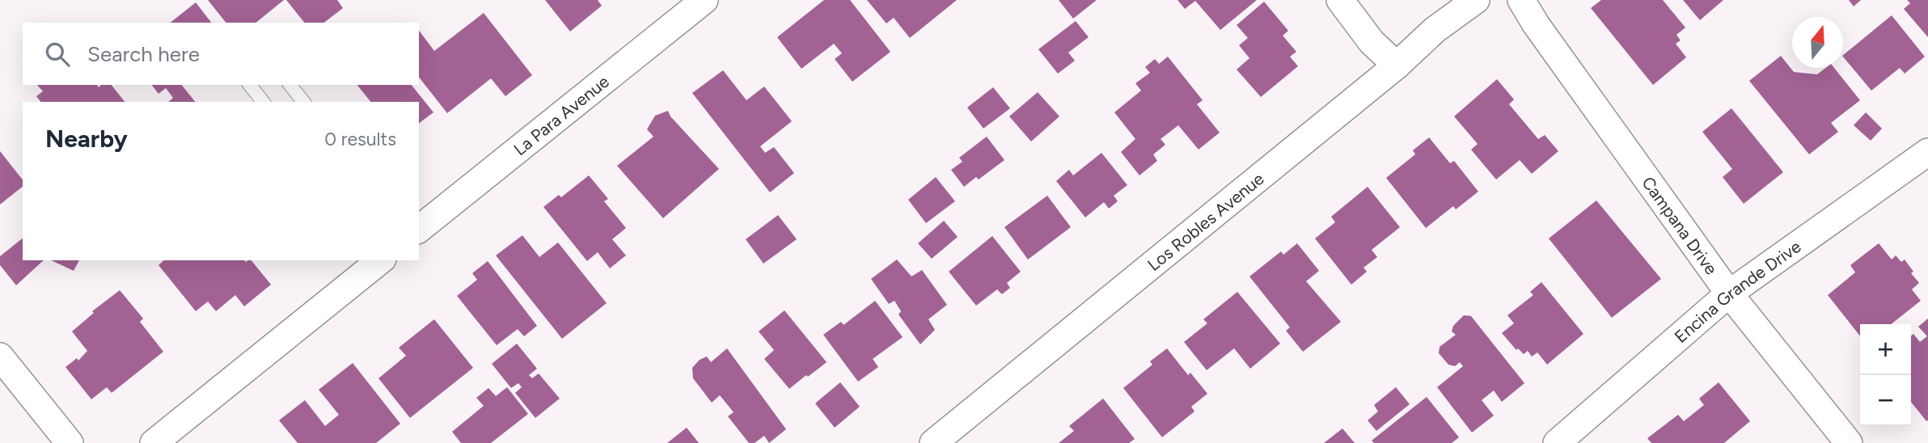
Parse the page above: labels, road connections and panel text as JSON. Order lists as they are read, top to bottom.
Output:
{
  "streets": {
    "street": [
      "La Para Avenue",
      "Los Robles Avenue",
      "Campana Drive",
      "Encina Grande Drive"
    ]
  },
  "crossings": [
    ["Campana Drive", "Encina Grande Drive"]
  ],
  "north": "top",
  "page": {
    "search": "Search here",
    "heading": ["Nearby", "0 results"],
    "map_buttons": ["+", "−"]
  }
}
